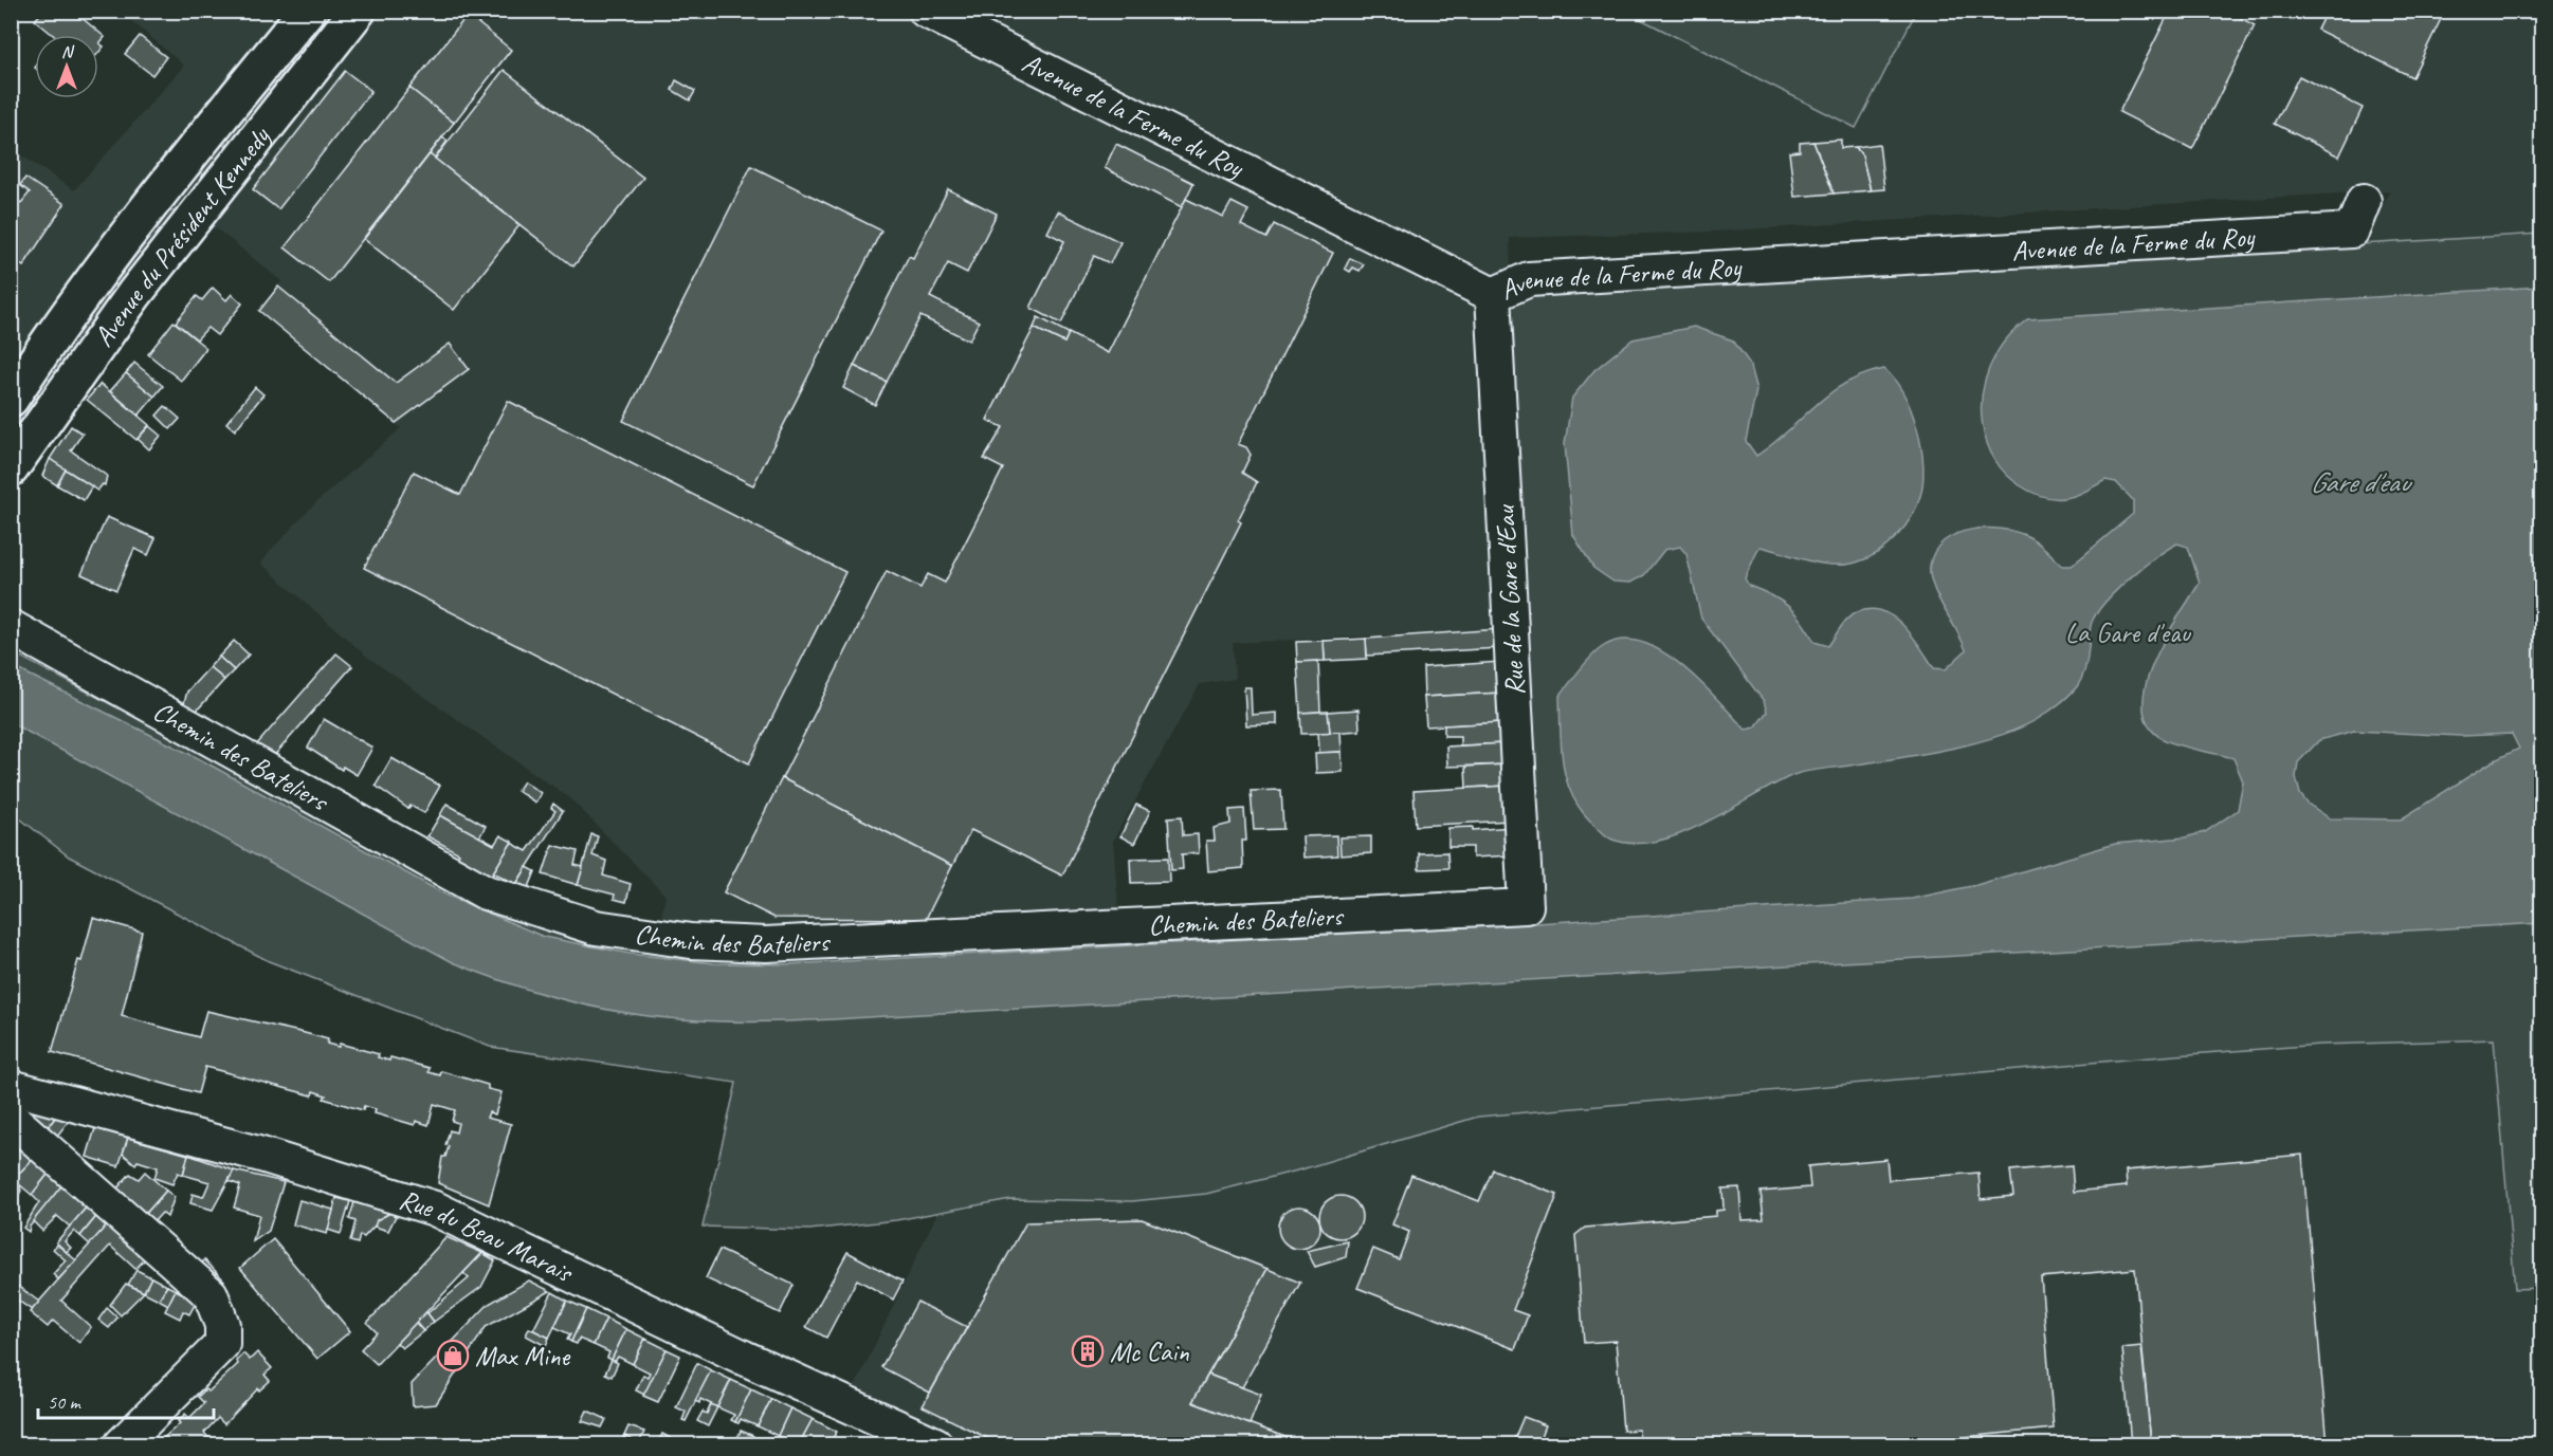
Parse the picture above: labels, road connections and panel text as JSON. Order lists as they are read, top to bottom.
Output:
{
  "streets": {
    "main road": ["Avenue du Président Kennedy"],
    "street": [
      "Avenue de la Ferme du Roy",
      "Rue de la Gare d'Eau",
      "Chemin des Bateliers",
      "Rue du Beau Marais"
    ]
  },
  "crossings": [
    ["Avenue de la Ferme du Roy", "Rue de la Gare d'Eau"],
    ["Rue de la Gare d'Eau", "Chemin des Bateliers"]
  ],
  "water": ["Gare d'eau"],
  "parks": ["La Gare d'eau"],
  "places": {
    "building": ["Mc Cain"],
    "shop": ["Max Mine"]
  },
  "scale_bar": "50 m",
  "north": "top"
}
